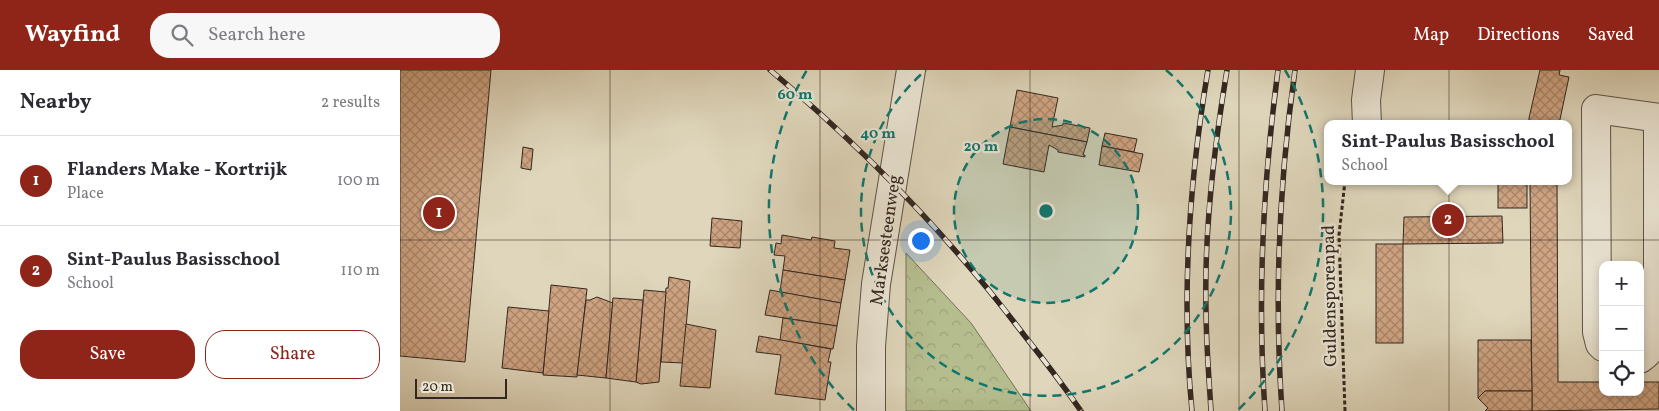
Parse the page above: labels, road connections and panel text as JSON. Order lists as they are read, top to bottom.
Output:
{
  "streets": {
    "street": ["Marksesteenweg"],
    "path": ["Guldensporenpad"]
  },
  "scale_bar": "20 m",
  "page": {
    "header": "Wayfind",
    "search": "Search here",
    "nav": ["Map", "Directions", "Saved"],
    "heading": ["Nearby", "2 results"],
    "popup": ["Sint-Paulus Basisschool", "School"],
    "list": [
      {
        "mark": "1",
        "name": "Flanders Make - Kortrijk",
        "note": "Place",
        "value": "100 m"
      },
      {
        "mark": "2",
        "name": "Sint-Paulus Basisschool",
        "note": "School",
        "value": "110 m"
      }
    ],
    "pins": ["1", "2"],
    "map_buttons": ["+", "−"],
    "buttons": ["Save", "Share"],
    "scale": "20 m"
  },
  "rings": ["60 m", "40 m", "20 m"]
}
